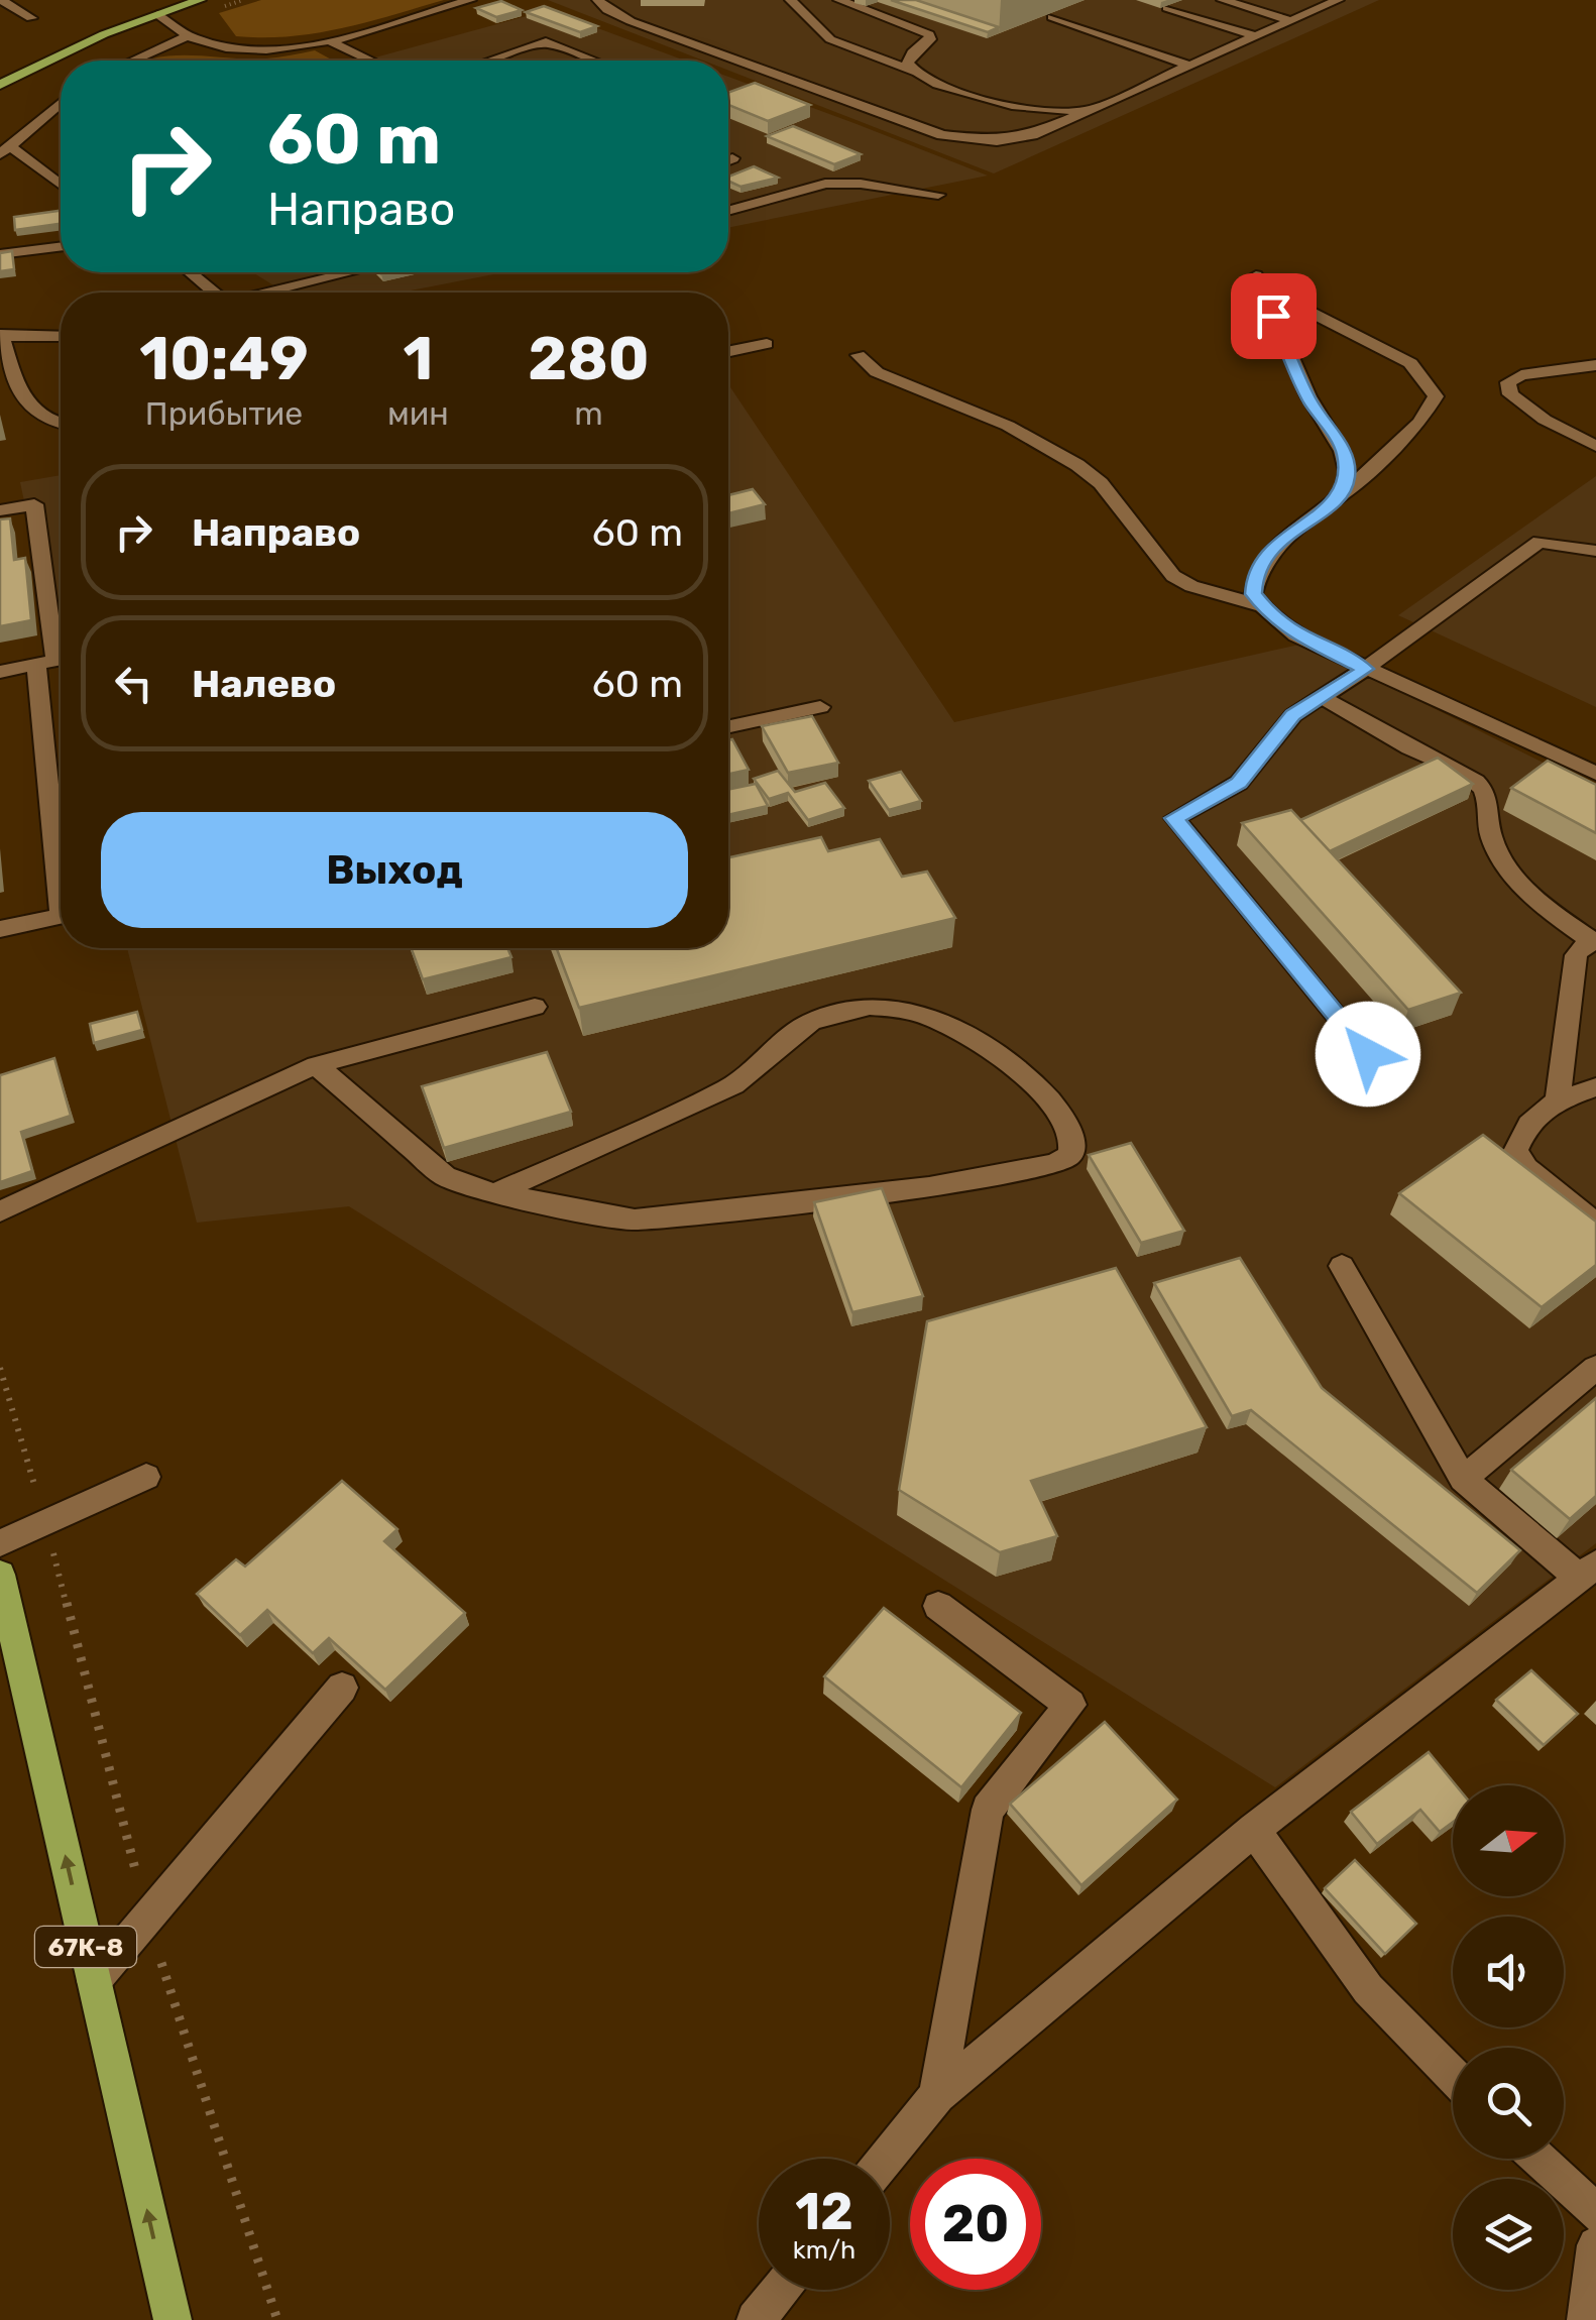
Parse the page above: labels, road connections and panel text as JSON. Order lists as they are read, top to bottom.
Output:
{
  "streets": {
    "main road": ["67К-8"]
  },
  "north": "right",
  "page": {
    "turn": ["60 m", "Направо"],
    "eta": [
      "10:49",
      "Прибытие",
      "1",
      "мин",
      "280",
      "m"
    ],
    "list": [
      {
        "name": "Направо",
        "value": "60 m"
      },
      {
        "name": "Налево",
        "value": "60 m"
      }
    ],
    "buttons": "Выход",
    "speed": "12 km/h",
    "limit": "20"
  }
}
